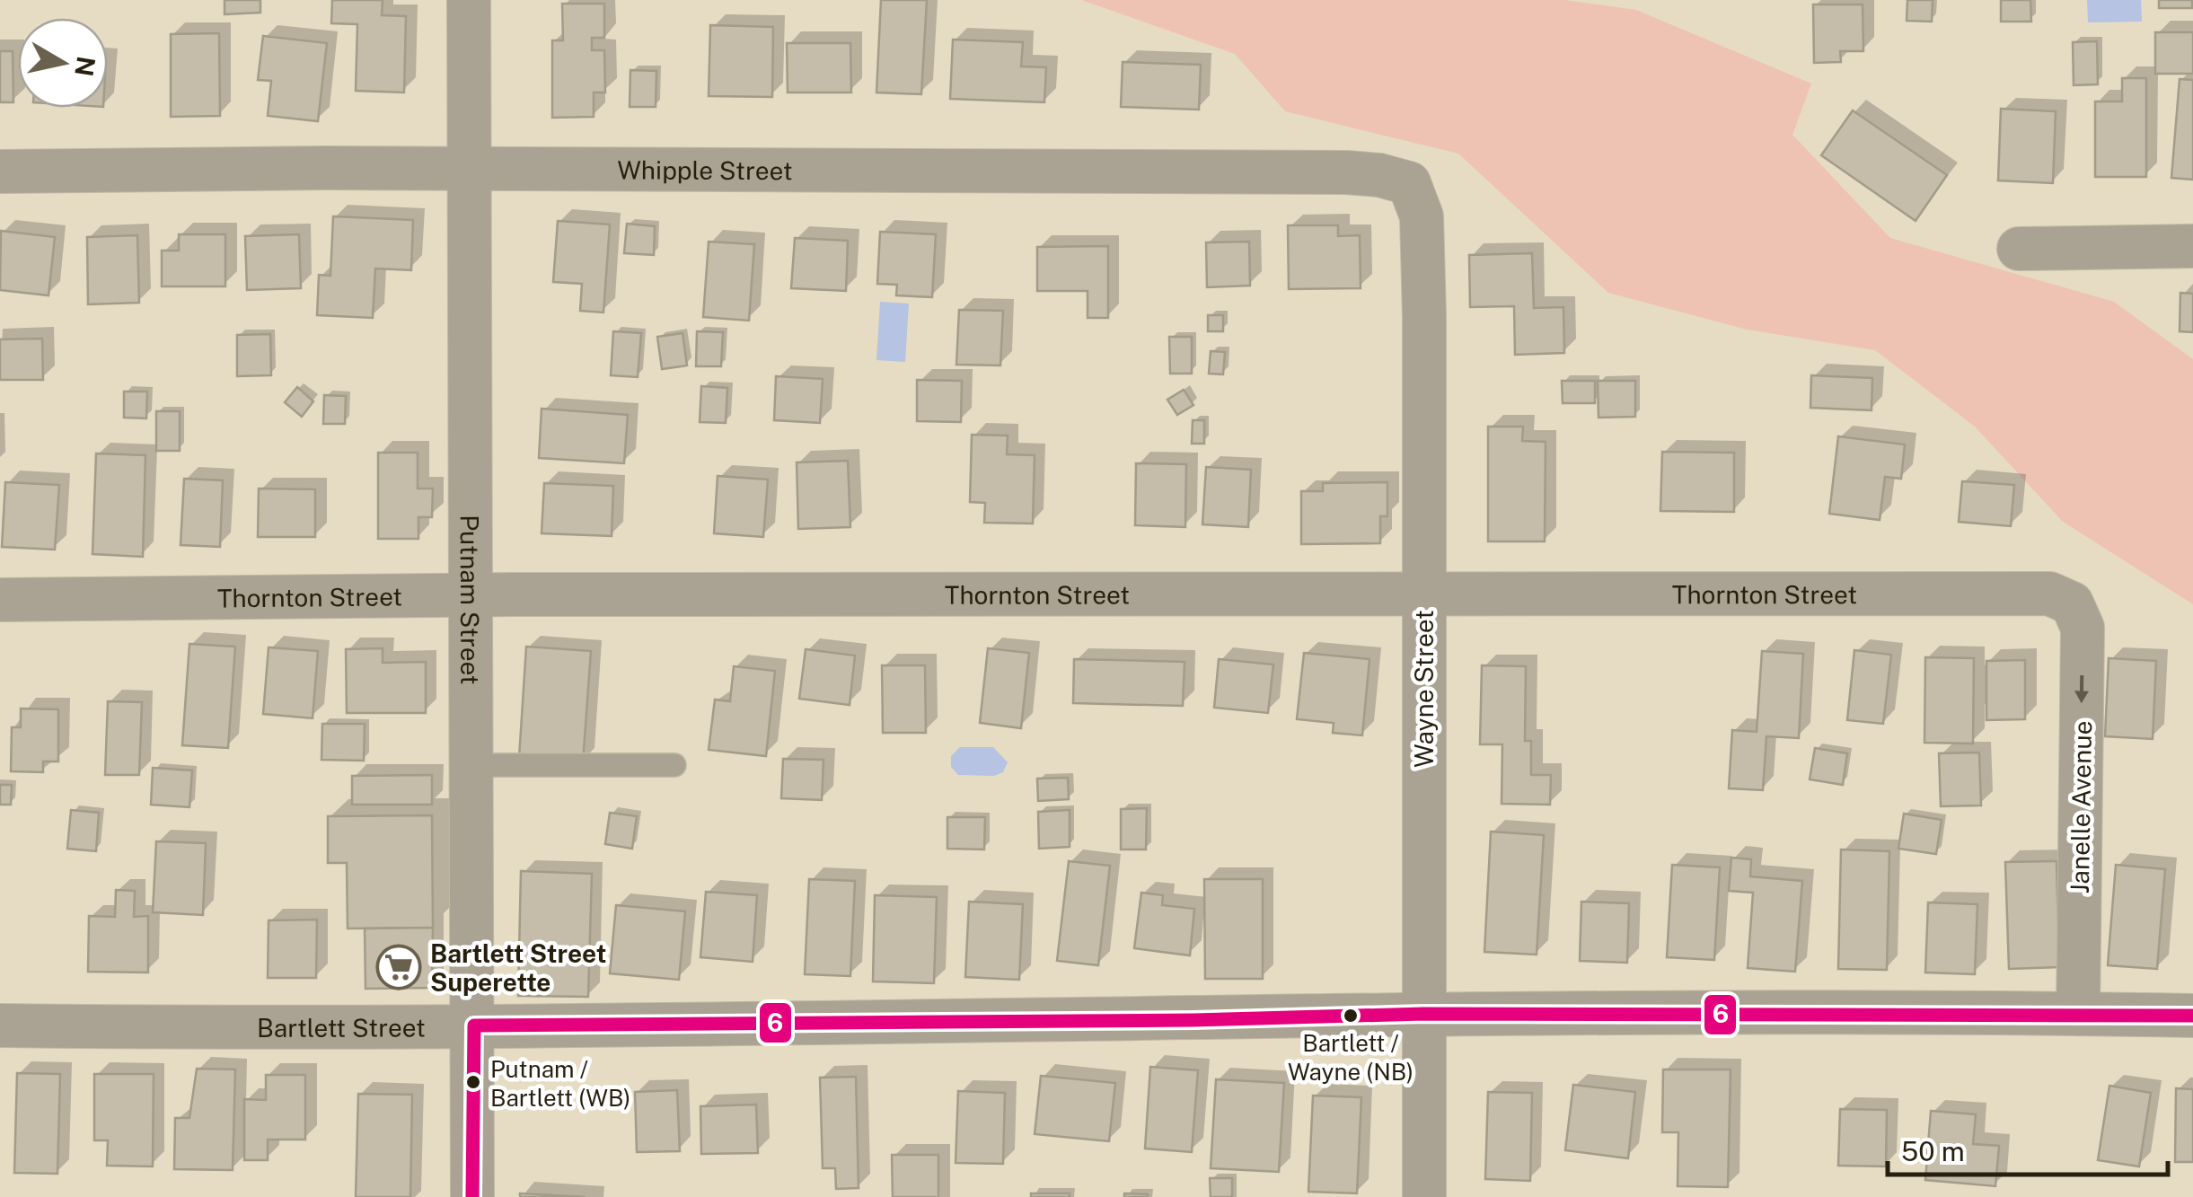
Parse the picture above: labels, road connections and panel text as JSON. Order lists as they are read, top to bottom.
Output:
{
  "streets": {
    "street": [
      "Whipple Street",
      "Thornton Street",
      "Putnam Street",
      "Wayne Street",
      "Janelle Avenue",
      "Bartlett Street"
    ]
  },
  "crossings": [
    ["Whipple Street", "Putnam Street"],
    ["Whipple Street", "Wayne Street"],
    ["Thornton Street", "Putnam Street"],
    ["Thornton Street", "Wayne Street"],
    ["Thornton Street", "Janelle Avenue"],
    ["Putnam Street", "Bartlett Street"],
    ["Wayne Street", "Bartlett Street"],
    ["Janelle Avenue", "Bartlett Street"]
  ],
  "one_way": ["Janelle Avenue"],
  "places": {
    "supermarket": ["Bartlett Street Superette"],
    "other": ["Bartlett / Wayne (NB)", "Putnam / Bartlett (WB)"]
  },
  "lines": ["transit line 6"],
  "scale_bar": "50 m",
  "north": "right"
}
